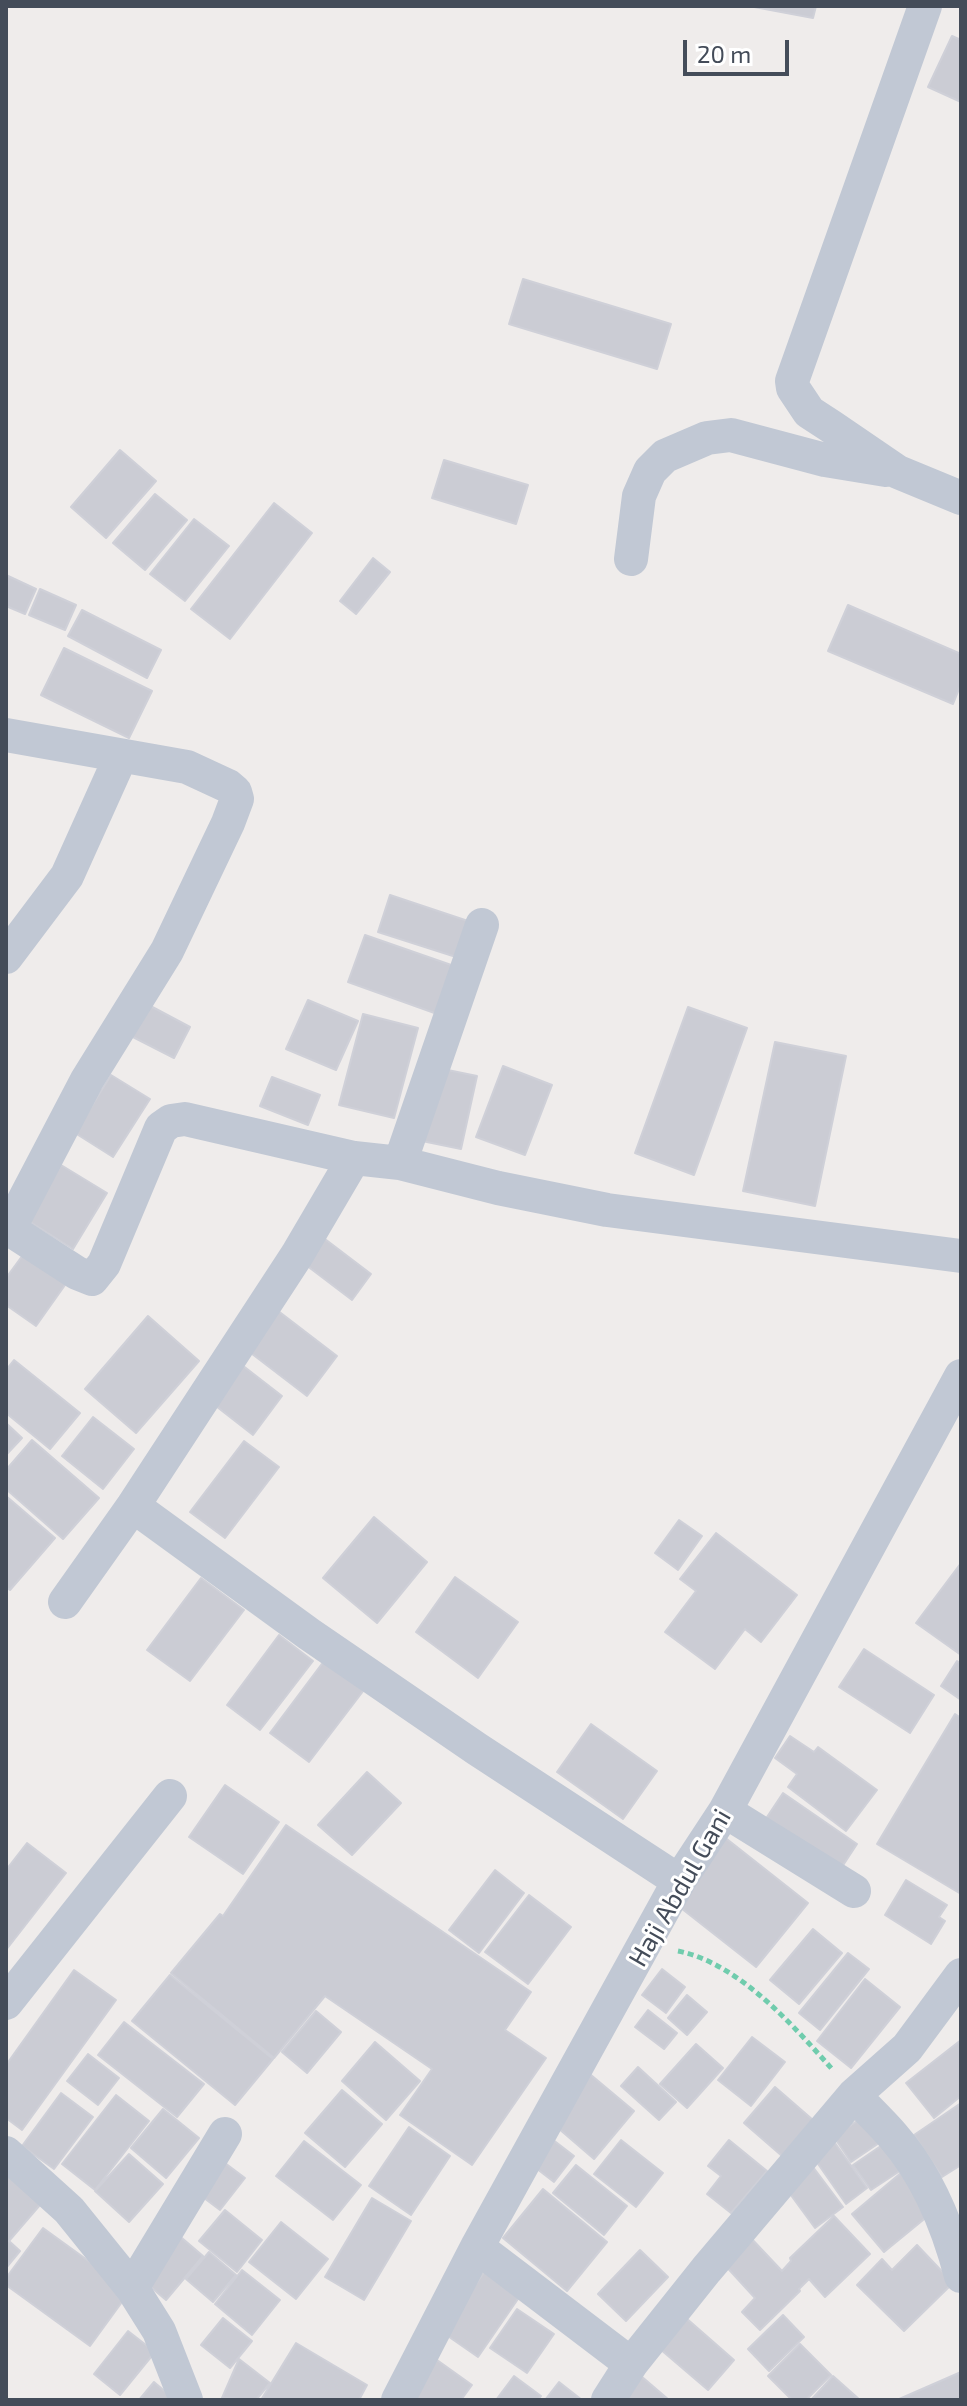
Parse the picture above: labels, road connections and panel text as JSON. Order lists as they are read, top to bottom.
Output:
{
  "streets": {
    "street": ["Haji Abdul Gani"]
  },
  "scale_bar": "20 m"
}
